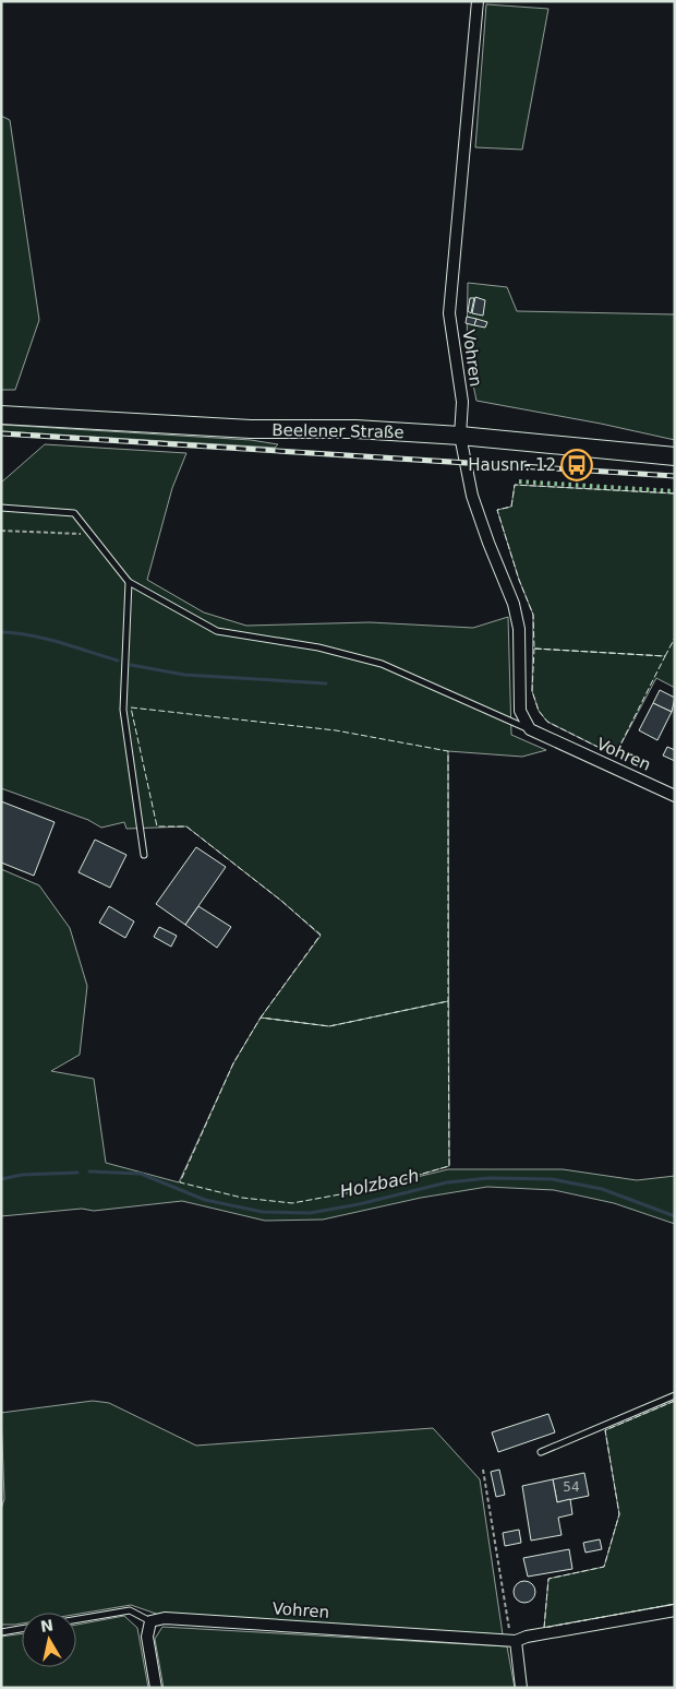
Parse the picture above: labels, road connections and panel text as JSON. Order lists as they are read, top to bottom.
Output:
{
  "streets": {
    "main road": ["Beelener Straße"],
    "street": ["Vohren"]
  },
  "crossings": [
    ["Vohren", "Beelener Straße"]
  ],
  "water": ["Holzbach"],
  "places": {
    "bus stop": ["Hausnr. 12"]
  },
  "house_numbers": ["54"],
  "north": "top"
}
